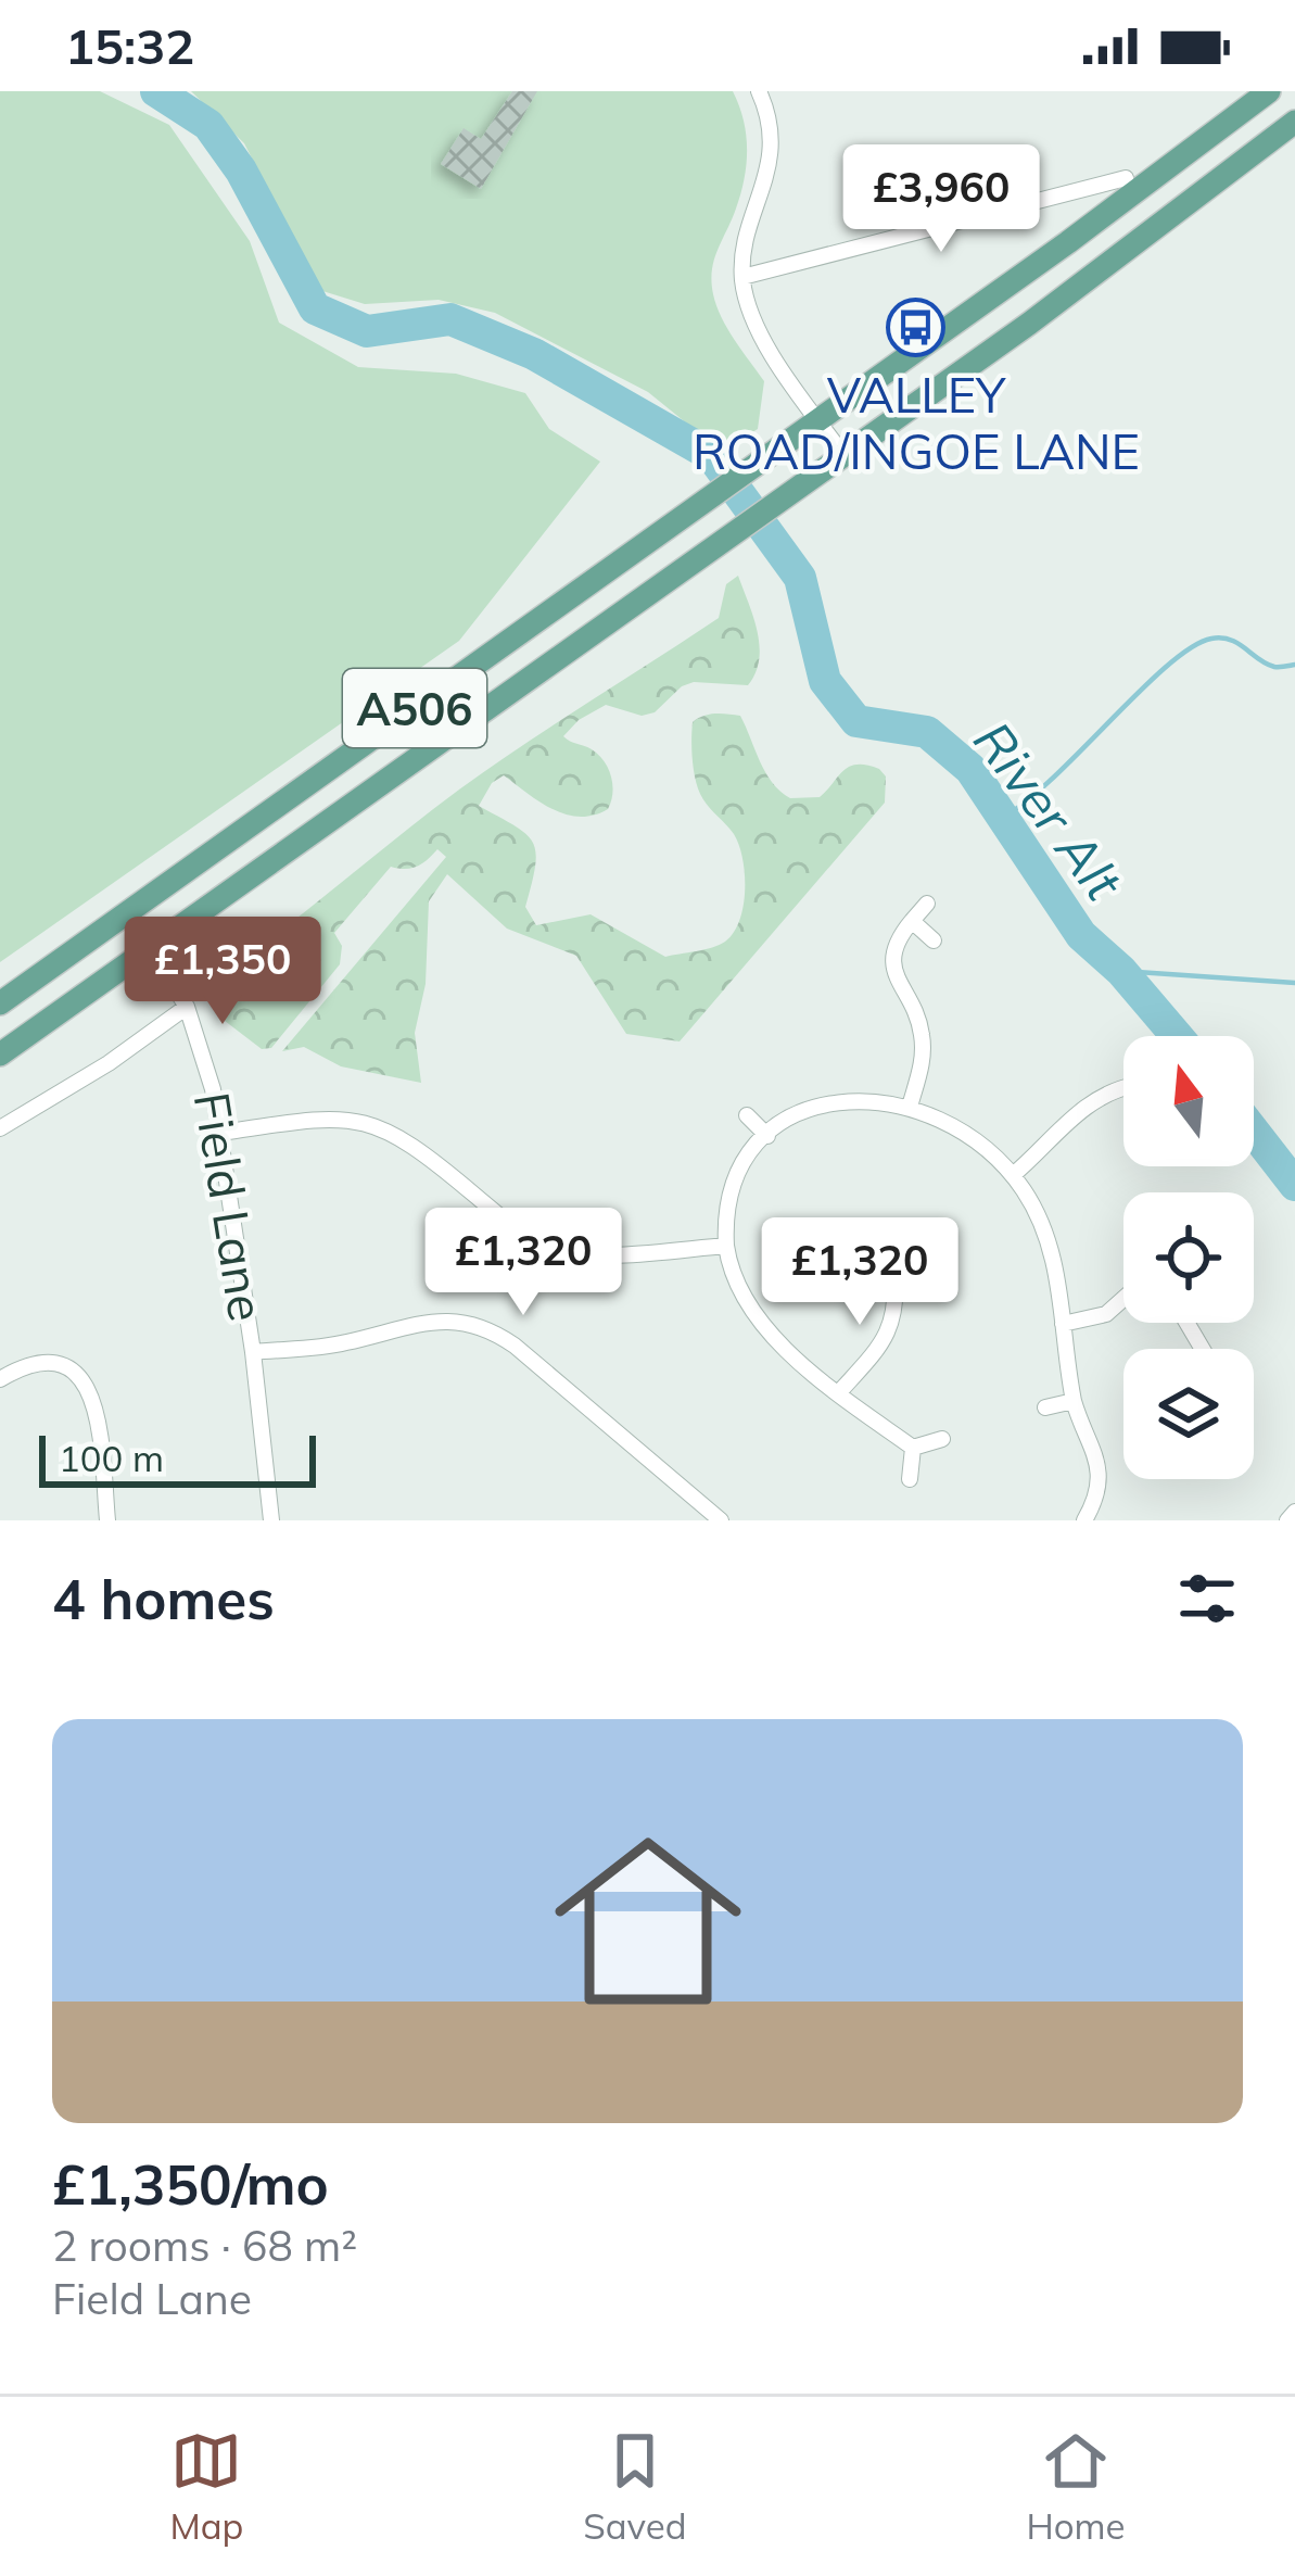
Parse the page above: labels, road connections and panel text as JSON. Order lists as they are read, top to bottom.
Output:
{
  "streets": {
    "main road": ["A506"],
    "street": ["Field Lane"]
  },
  "crossings": [
    ["A506", "Field Lane"]
  ],
  "water": ["River Alt"],
  "places": {
    "bus stop": ["VALLEY ROAD/INGOE LANE"]
  },
  "scale_bar": "100 m",
  "north": "top",
  "page": {
    "status": "15:32",
    "price": [
      "£3,960",
      "£1,350",
      "£1,320",
      "£1,320"
    ],
    "scale": "100 m",
    "heading": "4 homes",
    "list": [
      {
        "name": "£1,350/mo",
        "note": "2 rooms · 68 m² · Field Lane"
      }
    ],
    "tabs": ["Map", "Saved", "Home"]
  }
}
